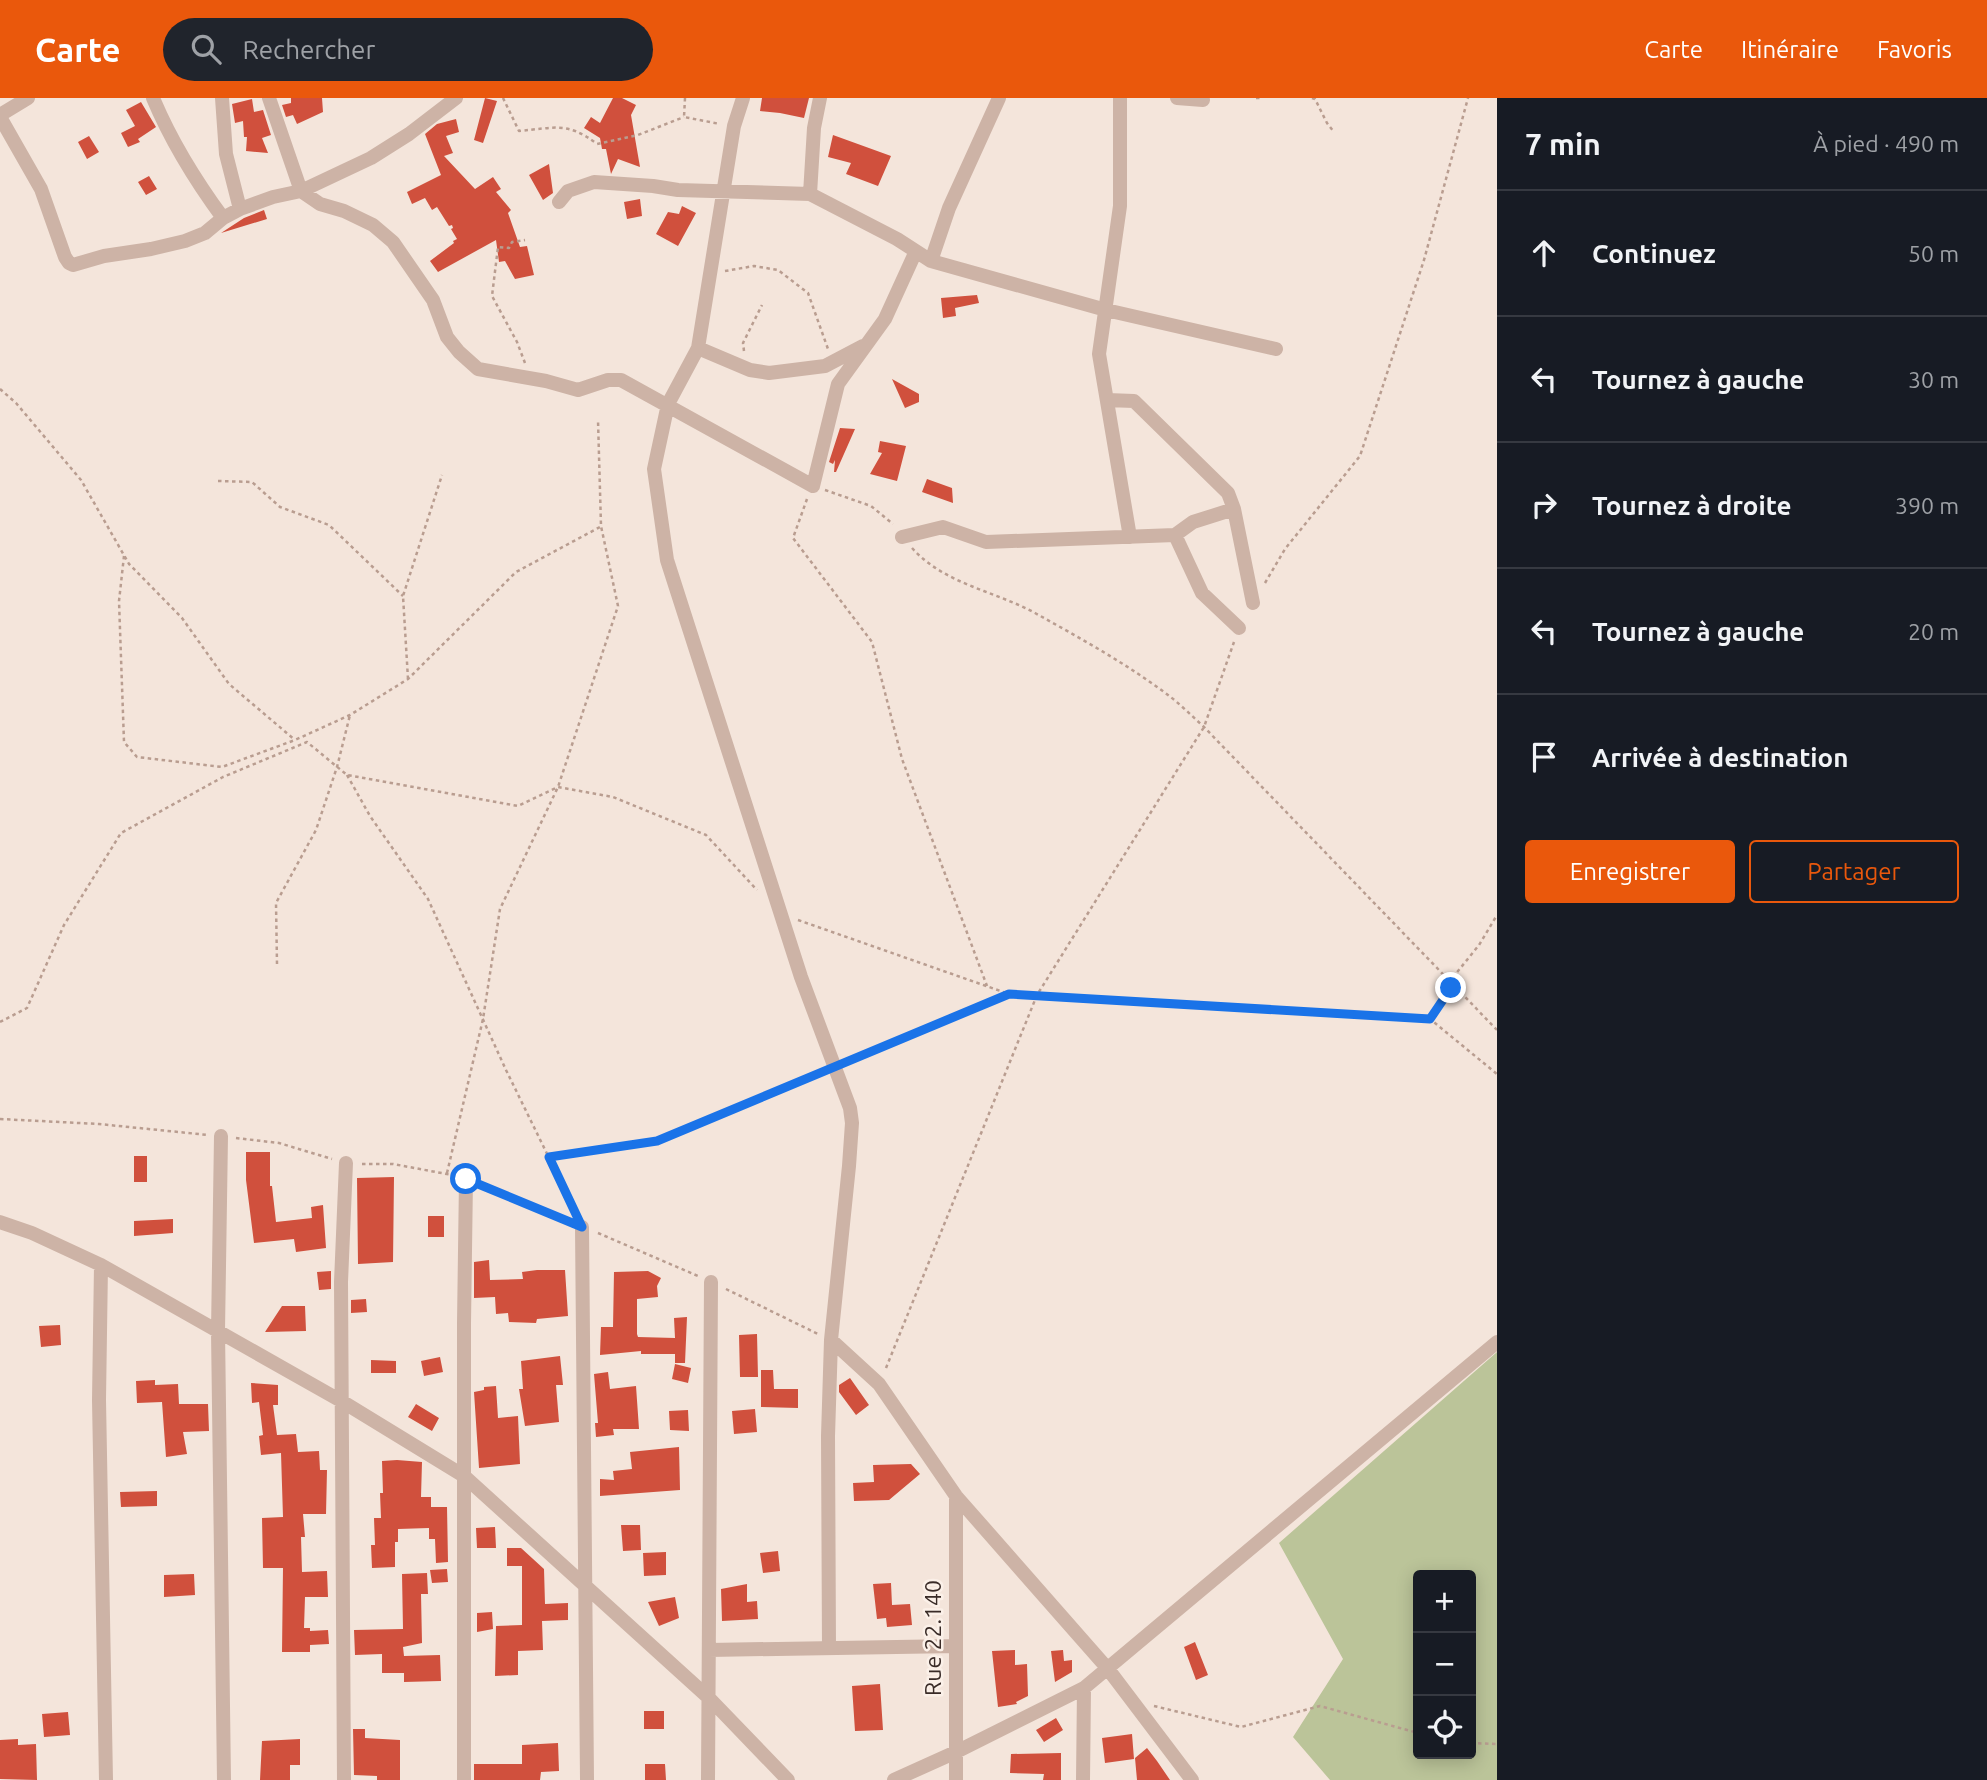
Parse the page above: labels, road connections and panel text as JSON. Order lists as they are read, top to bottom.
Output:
{
  "streets": {
    "street": ["Rue 22.140"]
  },
  "page": {
    "header": "Carte",
    "search": "Rechercher",
    "nav": ["Carte", "Itinéraire", "Favoris"],
    "heading": ["7 min", "À pied · 490 m"],
    "list": [
      ["Continuez", "50 m"],
      ["Tournez à gauche", "30 m"],
      ["Tournez à droite", "390 m"],
      ["Tournez à gauche", "20 m"],
      "Arrivée à destination"
    ],
    "buttons": ["Enregistrer", "Partager"],
    "map_buttons": ["+", "−"]
  }
}
